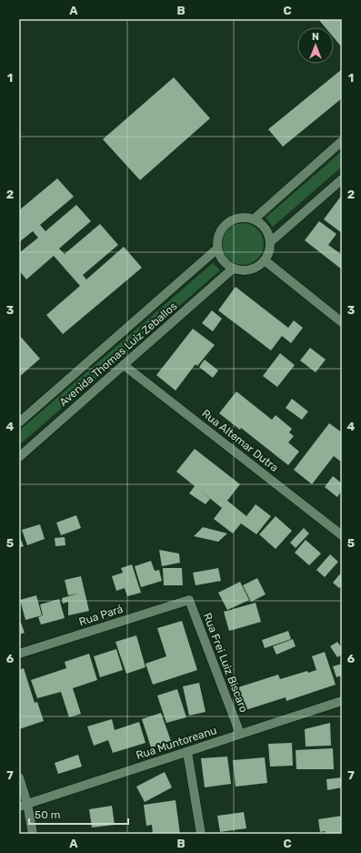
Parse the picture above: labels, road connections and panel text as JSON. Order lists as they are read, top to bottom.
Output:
{
  "streets": {
    "street": [
      "Avenida Thomas Luiz Zeballos",
      "Rua Altemar Dutra",
      "Rua Pará",
      "Rua Frei Luiz Biscaro",
      "Rua Muntoreanu"
    ]
  },
  "crossings": [
    ["Avenida Thomas Luiz Zeballos", "Rua Altemar Dutra"],
    ["Rua Pará", "Rua Frei Luiz Biscaro"],
    ["Rua Frei Luiz Biscaro", "Rua Muntoreanu"]
  ],
  "scale_bar": "50 m",
  "north": "top",
  "grid": {
    "columns": ["A", "B", "C"],
    "rows": [
      "1",
      "2",
      "3",
      "4",
      "5",
      "6",
      "7"
    ]
  }
}
